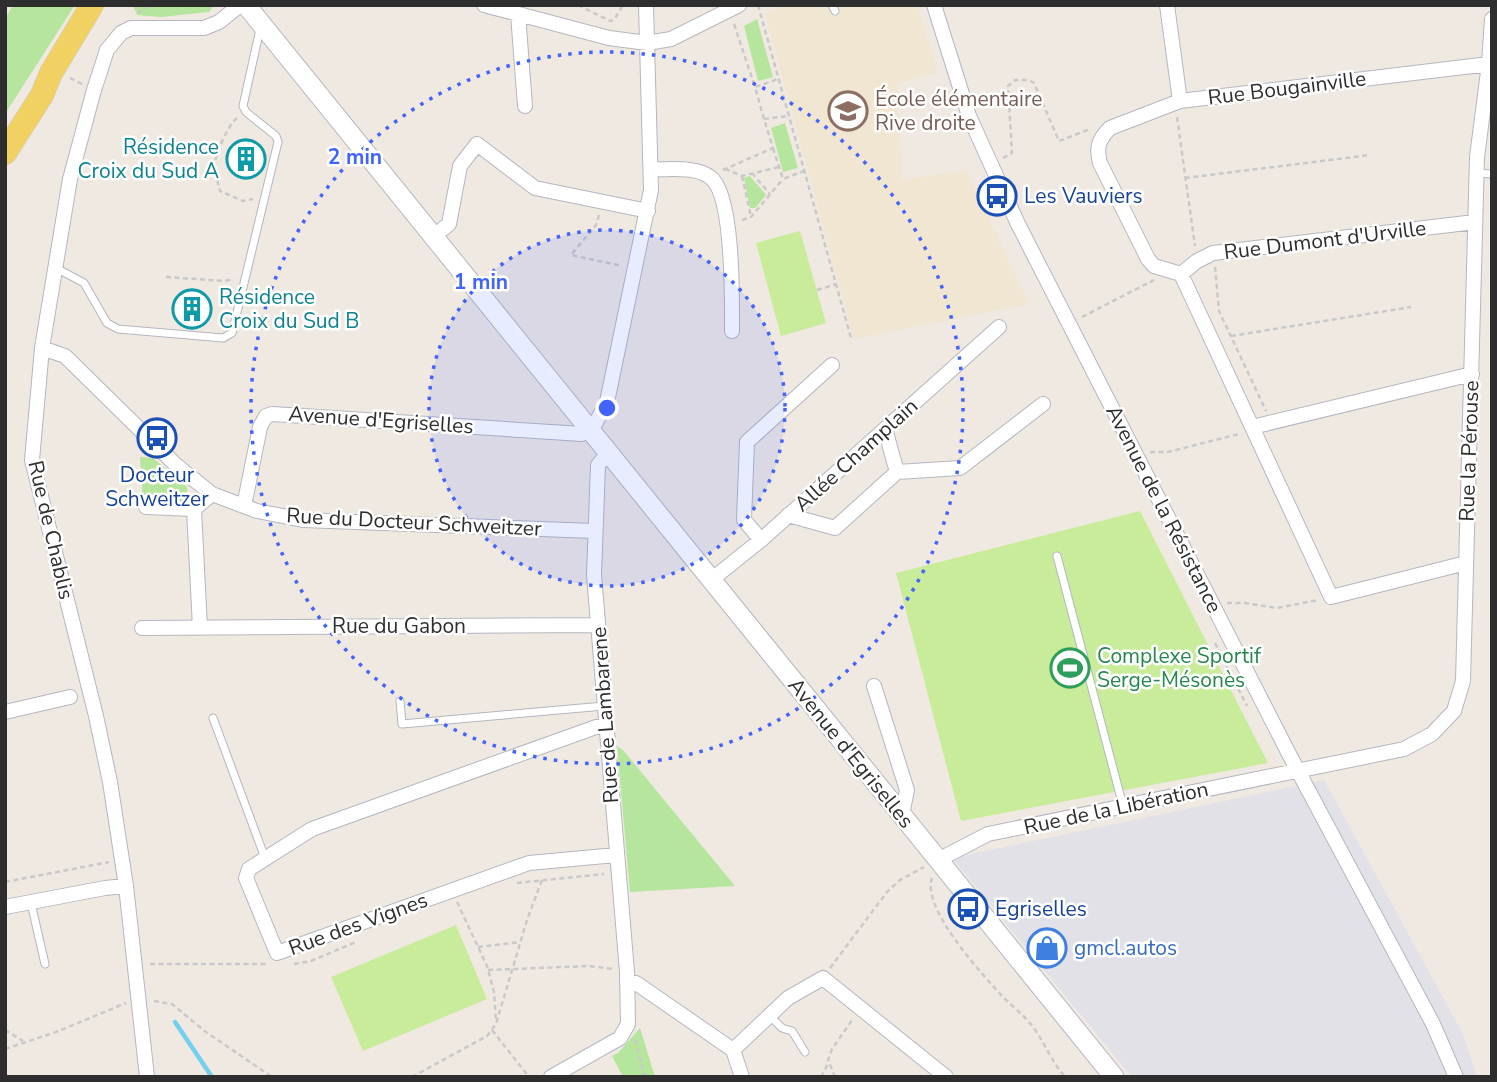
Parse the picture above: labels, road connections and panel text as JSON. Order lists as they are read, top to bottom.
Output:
{
  "streets": {
    "street": [
      "Rue Bougainville",
      "Rue Dumont d'Urville",
      "Avenue d'Egriselles",
      "Rue la Pérouse",
      "Allée Champlain",
      "Avenue de la Résistance",
      "Rue du Docteur Schweitzer",
      "Rue de Chablis",
      "Rue du Gabon",
      "Rue de Lambarene",
      "Rue de la Libération",
      "Rue des Vignes"
    ]
  },
  "crossings": [
    ["Rue Bougainville", "Rue la Pérouse"],
    ["Rue Dumont d'Urville", "Rue la Pérouse"],
    ["Avenue d'Egriselles", "Allée Champlain"],
    ["Avenue d'Egriselles", "Rue du Docteur Schweitzer"],
    ["Avenue d'Egriselles", "Rue de Lambarene"],
    ["Avenue d'Egriselles", "Rue de la Libération"],
    ["Rue la Pérouse", "Avenue de la Résistance"],
    ["Rue la Pérouse", "Rue de la Libération"],
    ["Avenue de la Résistance", "Rue de la Libération"],
    ["Rue du Docteur Schweitzer", "Rue de Chablis"],
    ["Rue du Docteur Schweitzer", "Rue de Lambarene"],
    ["Rue du Gabon", "Rue de Lambarene"],
    ["Rue de Lambarene", "Rue des Vignes"]
  ],
  "places": {
    "school or university": ["École élémentaire Rive droite"],
    "building": ["Résidence Croix du Sud A", "Résidence Croix du Sud B"],
    "bus stop": ["Les Vauviers", "Docteur Schweitzer", "Egriselles"],
    "sports": ["Complexe Sportif Serge-Mésonès"],
    "shop": ["gmcl.autos"]
  },
  "rings": ["2 min", "1 min"]
}
